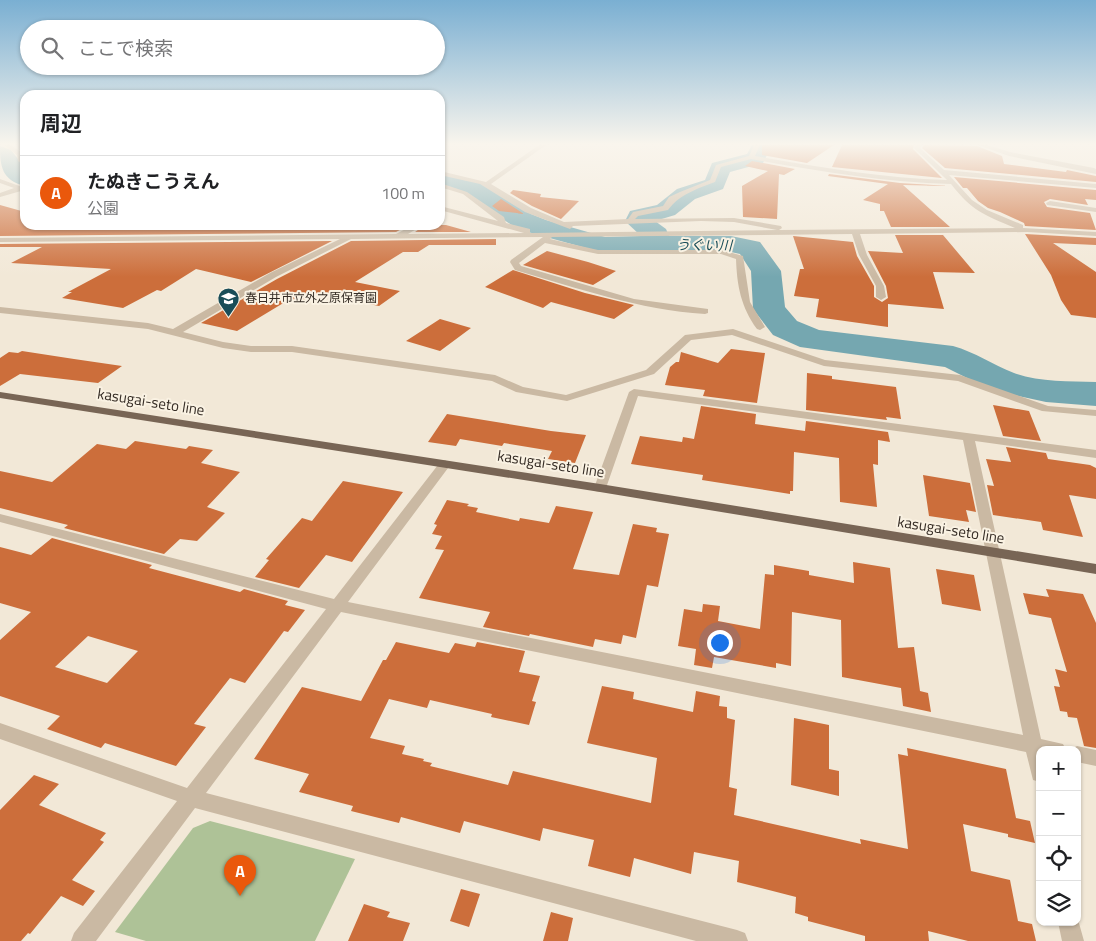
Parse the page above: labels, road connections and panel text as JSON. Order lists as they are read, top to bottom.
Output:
{
  "streets": {
    "main road": ["kasugai-seto line"]
  },
  "water": ["うぐい川"],
  "places": {
    "school or university": ["春日井市立外之原保育園"]
  },
  "page": {
    "search": "ここで検索",
    "heading": "周辺",
    "list": [
      {
        "mark": "A",
        "name": "たぬきこうえん",
        "note": "公園",
        "value": "100 m"
      }
    ],
    "map_buttons": ["+", "−"],
    "pins": "A"
  }
}
